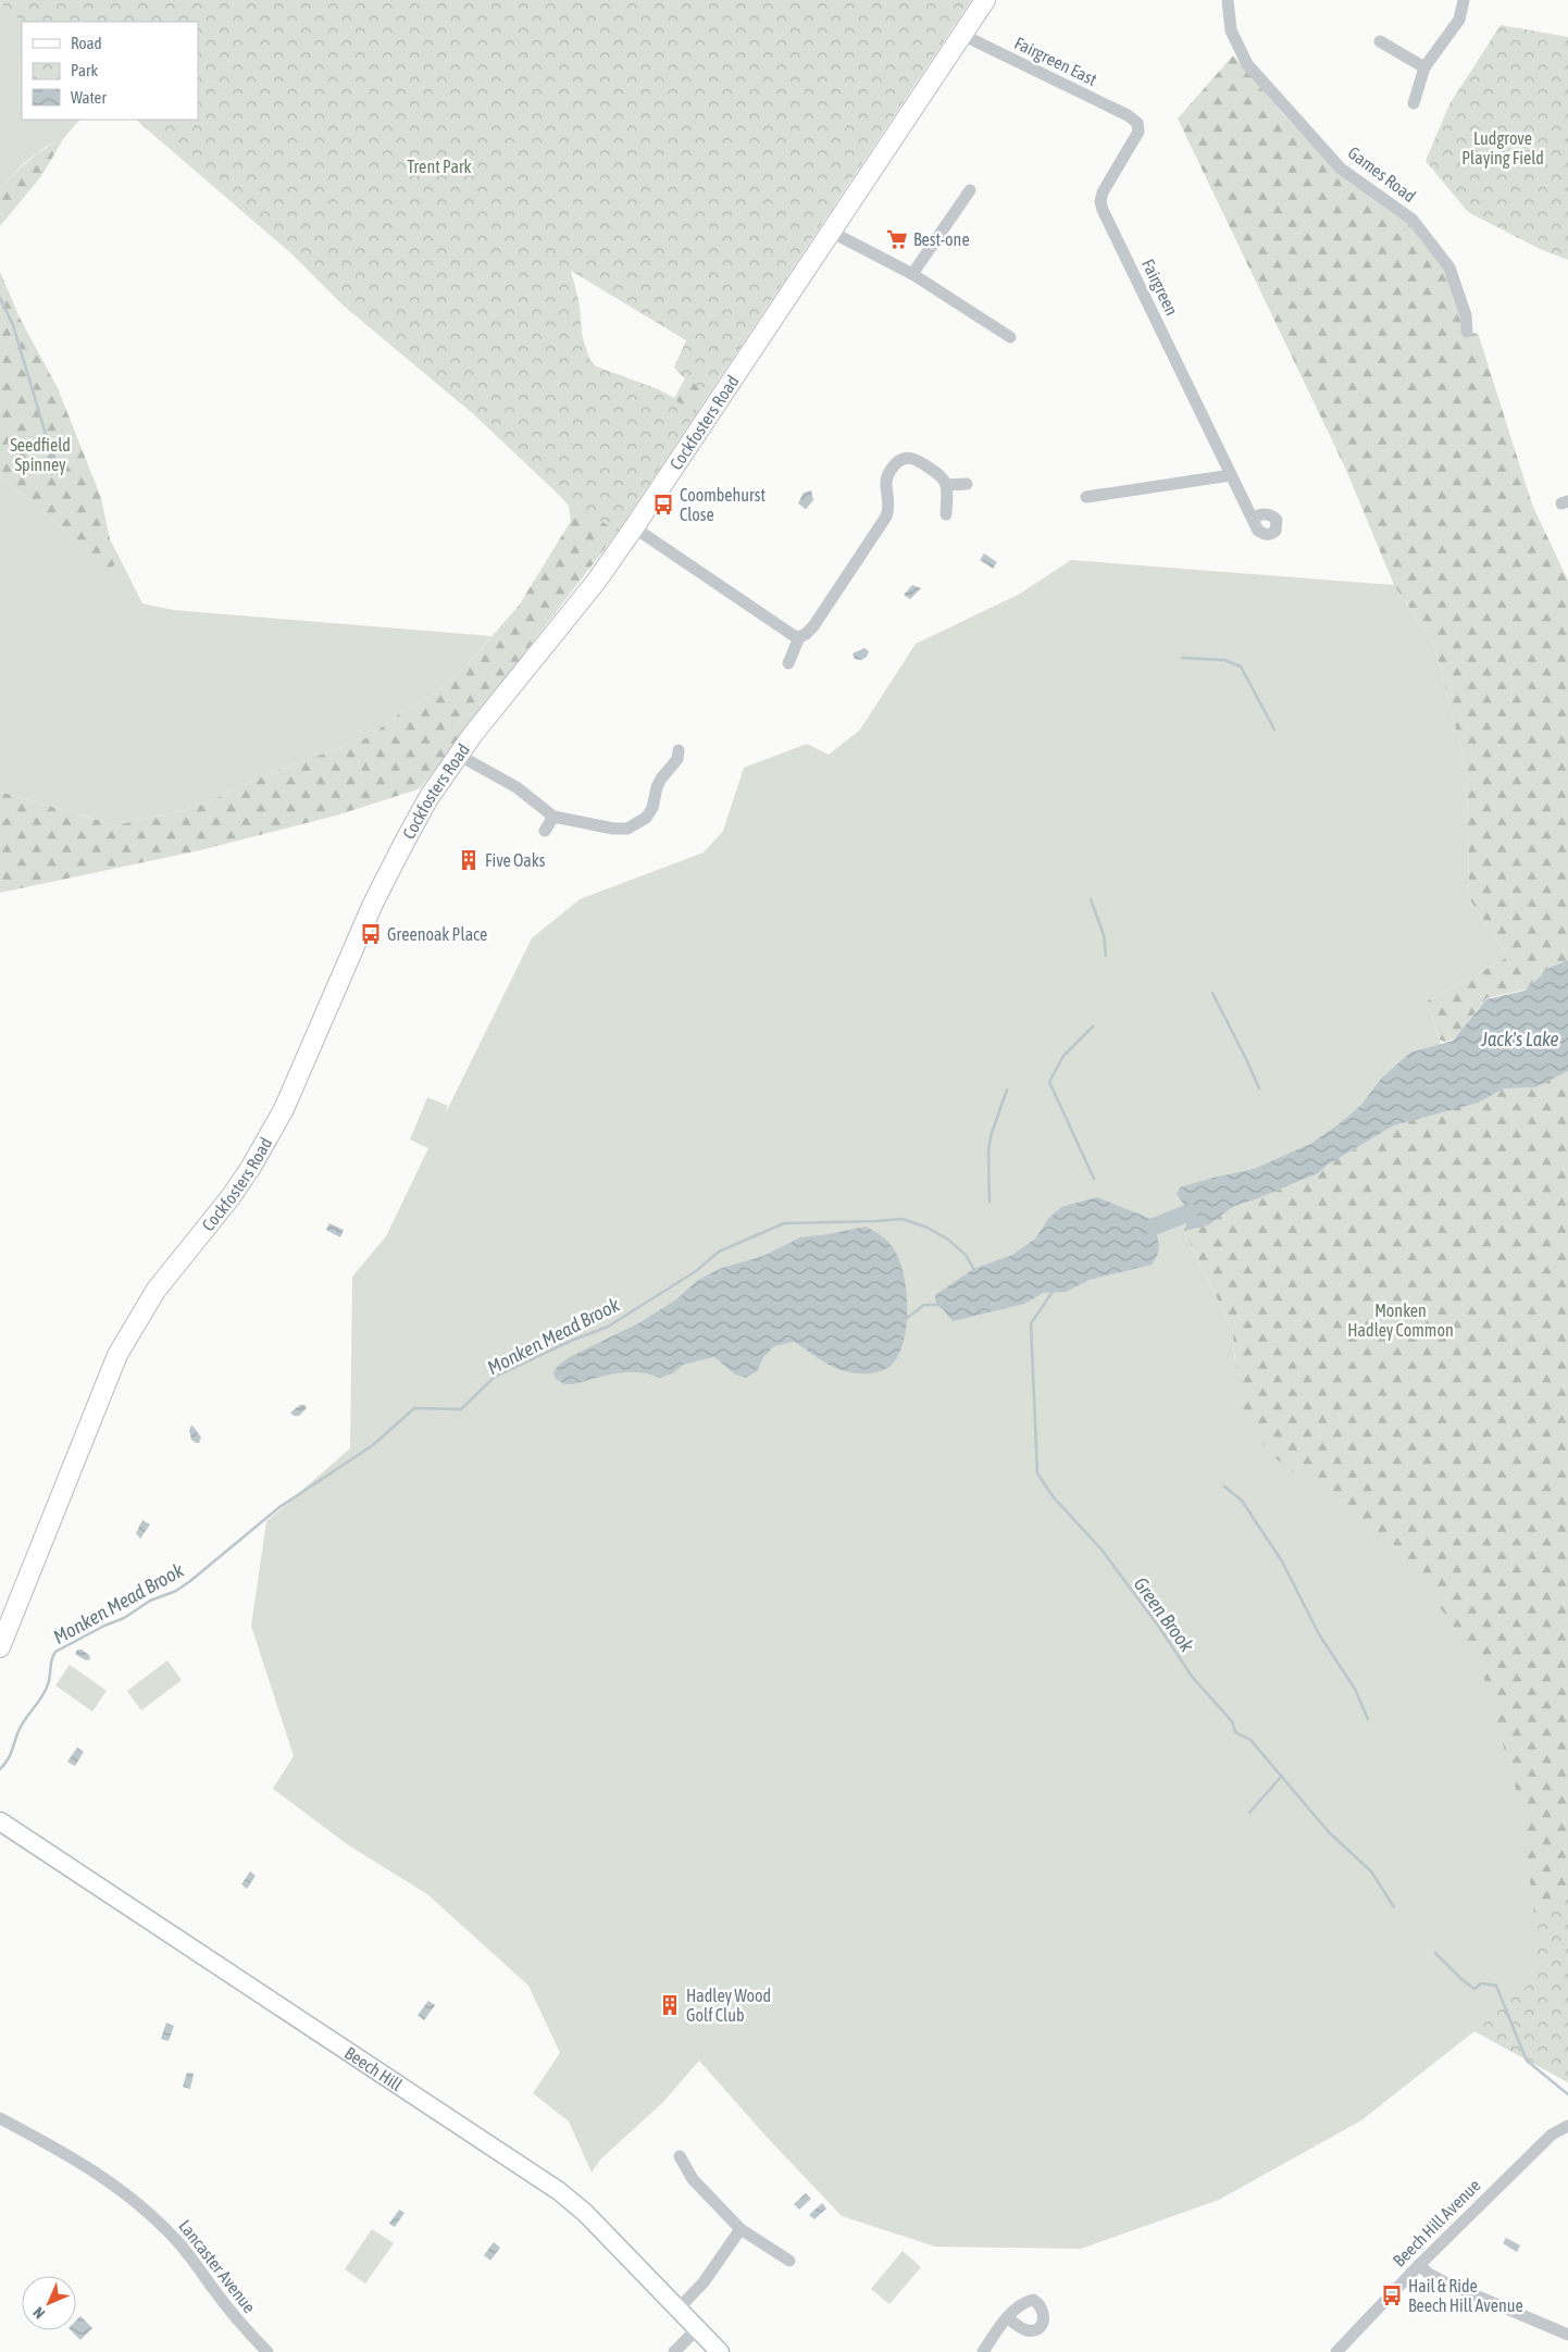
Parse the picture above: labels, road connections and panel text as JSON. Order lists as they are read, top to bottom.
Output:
{
  "streets": {
    "main road": ["Cockfosters Road"],
    "street": [
      "Fairgreen East",
      "Games Road",
      "Fairgreen",
      "Beech Hill",
      "Beech Hill Avenue",
      "Lancaster Avenue"
    ]
  },
  "crossings": [
    ["Fairgreen East", "Fairgreen"],
    ["Fairgreen East", "Cockfosters Road"]
  ],
  "water": ["Jack's Lake", "Monken Mead Brook", "Green Brook"],
  "parks": [
    "Ludgrove Playing Field",
    "Trent Park",
    "Seedfield Spinney",
    "Monken Hadley Common"
  ],
  "places": {
    "supermarket": ["Best-one"],
    "bus stop": ["Coombehurst Close", "Greenoak Place", "Hail & Ride Beech Hill Avenue"],
    "building": ["Five Oaks", "Hadley Wood Golf Club"]
  },
  "legend": ["Road", "Park", "Water"],
  "north": "bottom left"
}
